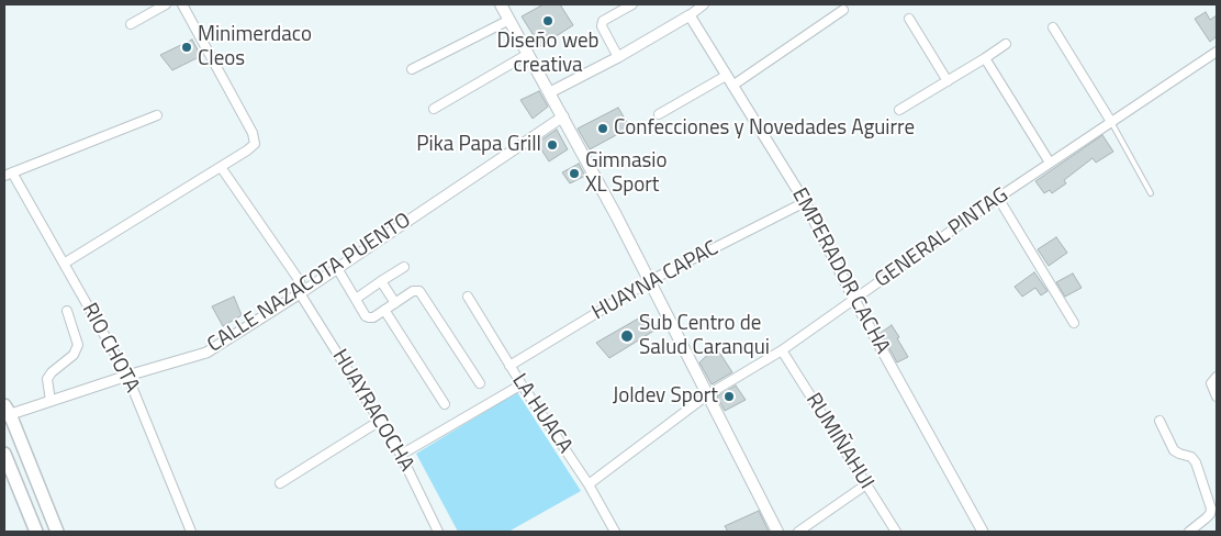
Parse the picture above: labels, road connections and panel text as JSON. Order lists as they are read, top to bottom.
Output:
{
  "streets": {
    "street": [
      "GENERAL PINTAG",
      "EMPERADOR CACHA",
      "HUAYNA CAPAC",
      "CALLE NAZACOTA PUENTO",
      "RIO CHOTA",
      "HUAYRACOCHA",
      "LA HUACA",
      "RUMIÑAHUI"
    ]
  },
  "crossings": [
    ["GENERAL PINTAG", "EMPERADOR CACHA"],
    ["GENERAL PINTAG", "LA HUACA"],
    ["GENERAL PINTAG", "RUMIÑAHUI"],
    ["EMPERADOR CACHA", "HUAYNA CAPAC"],
    ["HUAYNA CAPAC", "LA HUACA"],
    ["CALLE NAZACOTA PUENTO", "RIO CHOTA"],
    ["CALLE NAZACOTA PUENTO", "HUAYRACOCHA"]
  ],
  "places": [
    "Diseño web creativa",
    "Minimerdaco Cleos",
    "Confecciones y Novedades Aguirre",
    "Pika Papa Grill",
    "Gimnasio XL Sport",
    "Sub Centro de Salud Caranqui",
    "Joldev Sport"
  ]
}
